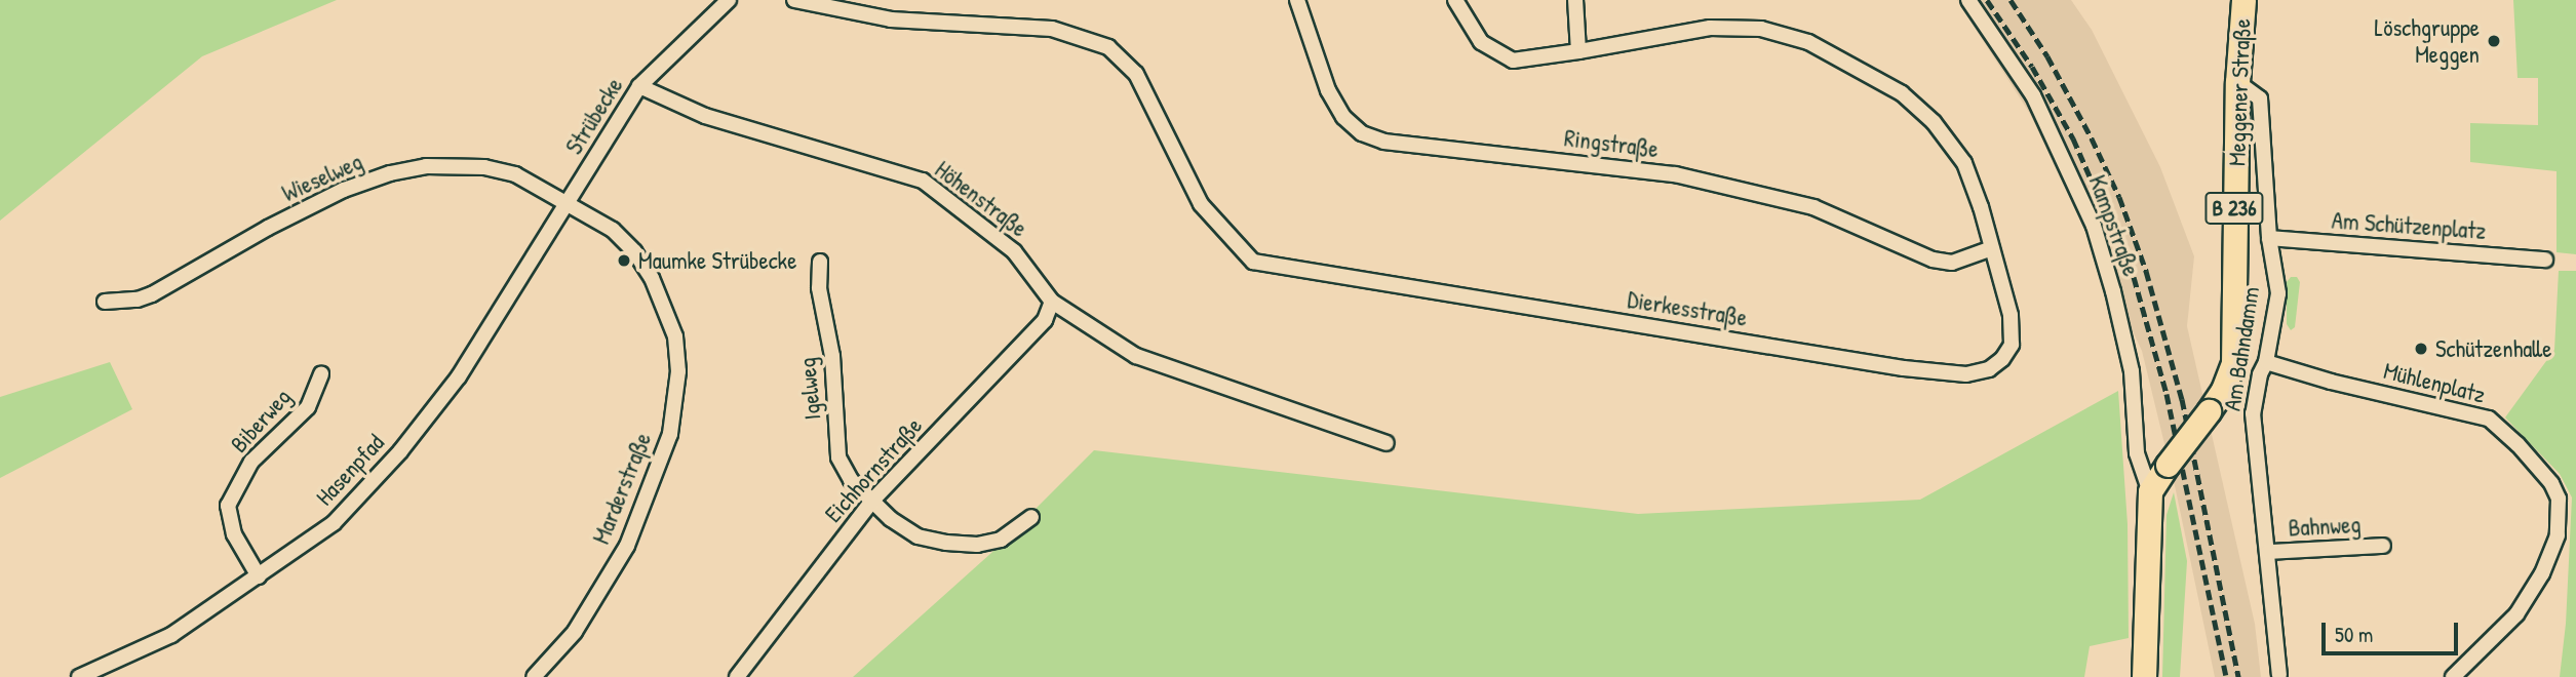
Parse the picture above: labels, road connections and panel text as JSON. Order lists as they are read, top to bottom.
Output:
{
  "streets": {
    "main road": ["Meggener Straße", "B 236"],
    "street": [
      "Strübecke",
      "Ringstraße",
      "Wieselweg",
      "Höhenstraße",
      "Kampstraße",
      "Am Schützenplatz",
      "Dierkesstraße",
      "Am Bahndamm",
      "Mühlenplatz",
      "Igelweg",
      "Biberweg",
      "Hasenpfad",
      "Eichhornstraße",
      "Marderstraße",
      "Bahnweg"
    ]
  },
  "crossings": [
    ["Meggener Straße", "Kampstraße"],
    ["Meggener Straße", "Am Bahndamm"],
    ["Strübecke", "Wieselweg"],
    ["Strübecke", "Höhenstraße"],
    ["Strübecke", "Hasenpfad"],
    ["Strübecke", "Marderstraße"],
    ["Ringstraße", "Dierkesstraße"],
    ["Wieselweg", "Hasenpfad"],
    ["Wieselweg", "Marderstraße"],
    ["Höhenstraße", "Eichhornstraße"],
    ["Am Schützenplatz", "Am Bahndamm"],
    ["Am Bahndamm", "Mühlenplatz"],
    ["Am Bahndamm", "Bahnweg"],
    ["Igelweg", "Eichhornstraße"],
    ["Biberweg", "Hasenpfad"],
    ["Hasenpfad", "Marderstraße"]
  ],
  "places": ["Löschgruppe Meggen", "Maumke Strübecke", "Schützenhalle"],
  "scale_bar": "50 m"
}
